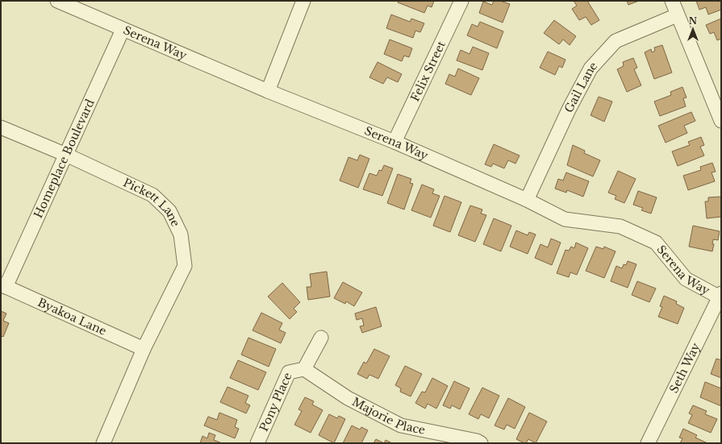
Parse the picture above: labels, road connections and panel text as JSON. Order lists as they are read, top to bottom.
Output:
{
  "streets": {
    "street": [
      "Serena Way",
      "Felix Street",
      "Gail Lane",
      "Homeplace Boulevard",
      "Pickett Lane",
      "Byakoa Lane",
      "Seth Way",
      "Pony Place",
      "Majorie Place"
    ]
  },
  "crossings": [
    ["Serena Way", "Felix Street"],
    ["Serena Way", "Gail Lane"],
    ["Serena Way", "Homeplace Boulevard"],
    ["Serena Way", "Seth Way"],
    ["Homeplace Boulevard", "Pickett Lane"],
    ["Homeplace Boulevard", "Byakoa Lane"],
    ["Pickett Lane", "Byakoa Lane"],
    ["Pony Place", "Majorie Place"]
  ],
  "north": "top"
}
